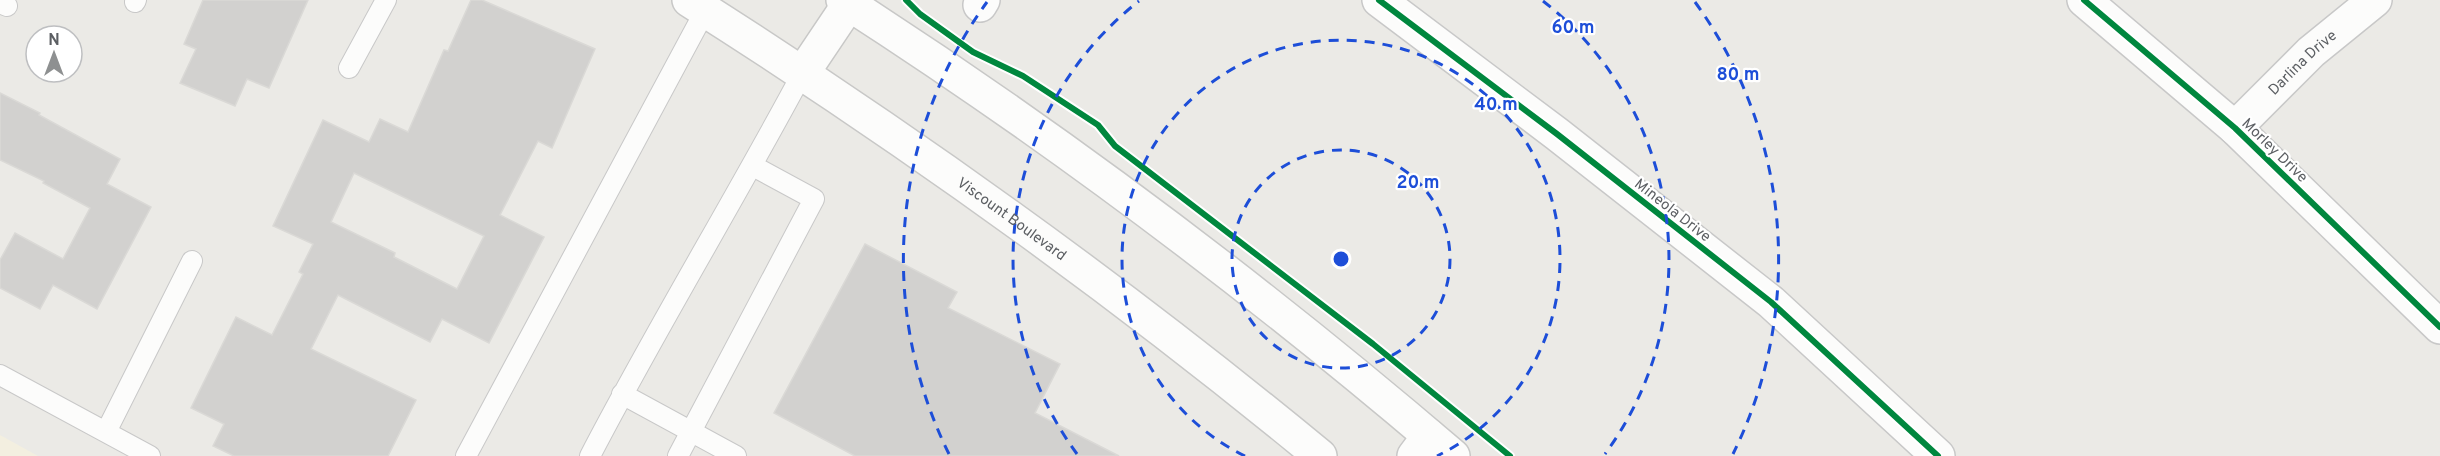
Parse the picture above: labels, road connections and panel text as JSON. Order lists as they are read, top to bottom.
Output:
{
  "streets": {
    "main road": [
      "Darlina Drive",
      "Morley Drive",
      "Mineola Drive",
      "Viscount Boulevard"
    ]
  },
  "crossings": [
    ["Darlina Drive", "Morley Drive"]
  ],
  "north": "top",
  "rings": [
    "60 m",
    "80 m",
    "40 m",
    "20 m"
  ]
}
